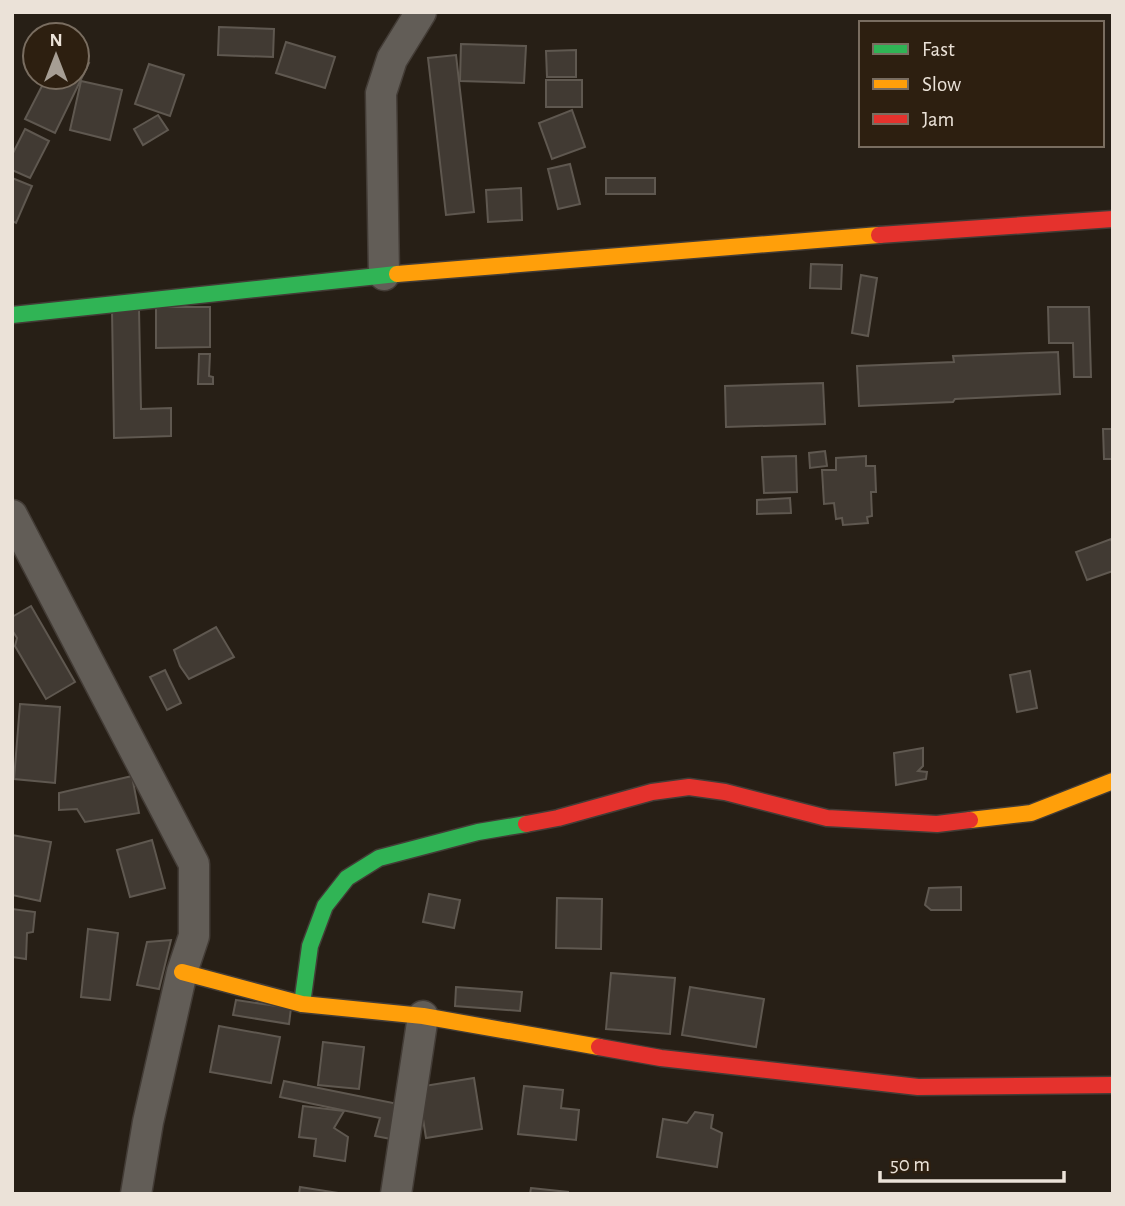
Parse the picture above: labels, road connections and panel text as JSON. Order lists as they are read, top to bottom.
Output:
{
  "legend": ["Fast", "Slow", "Jam"],
  "scale_bar": "50 m",
  "north": "top"
}
